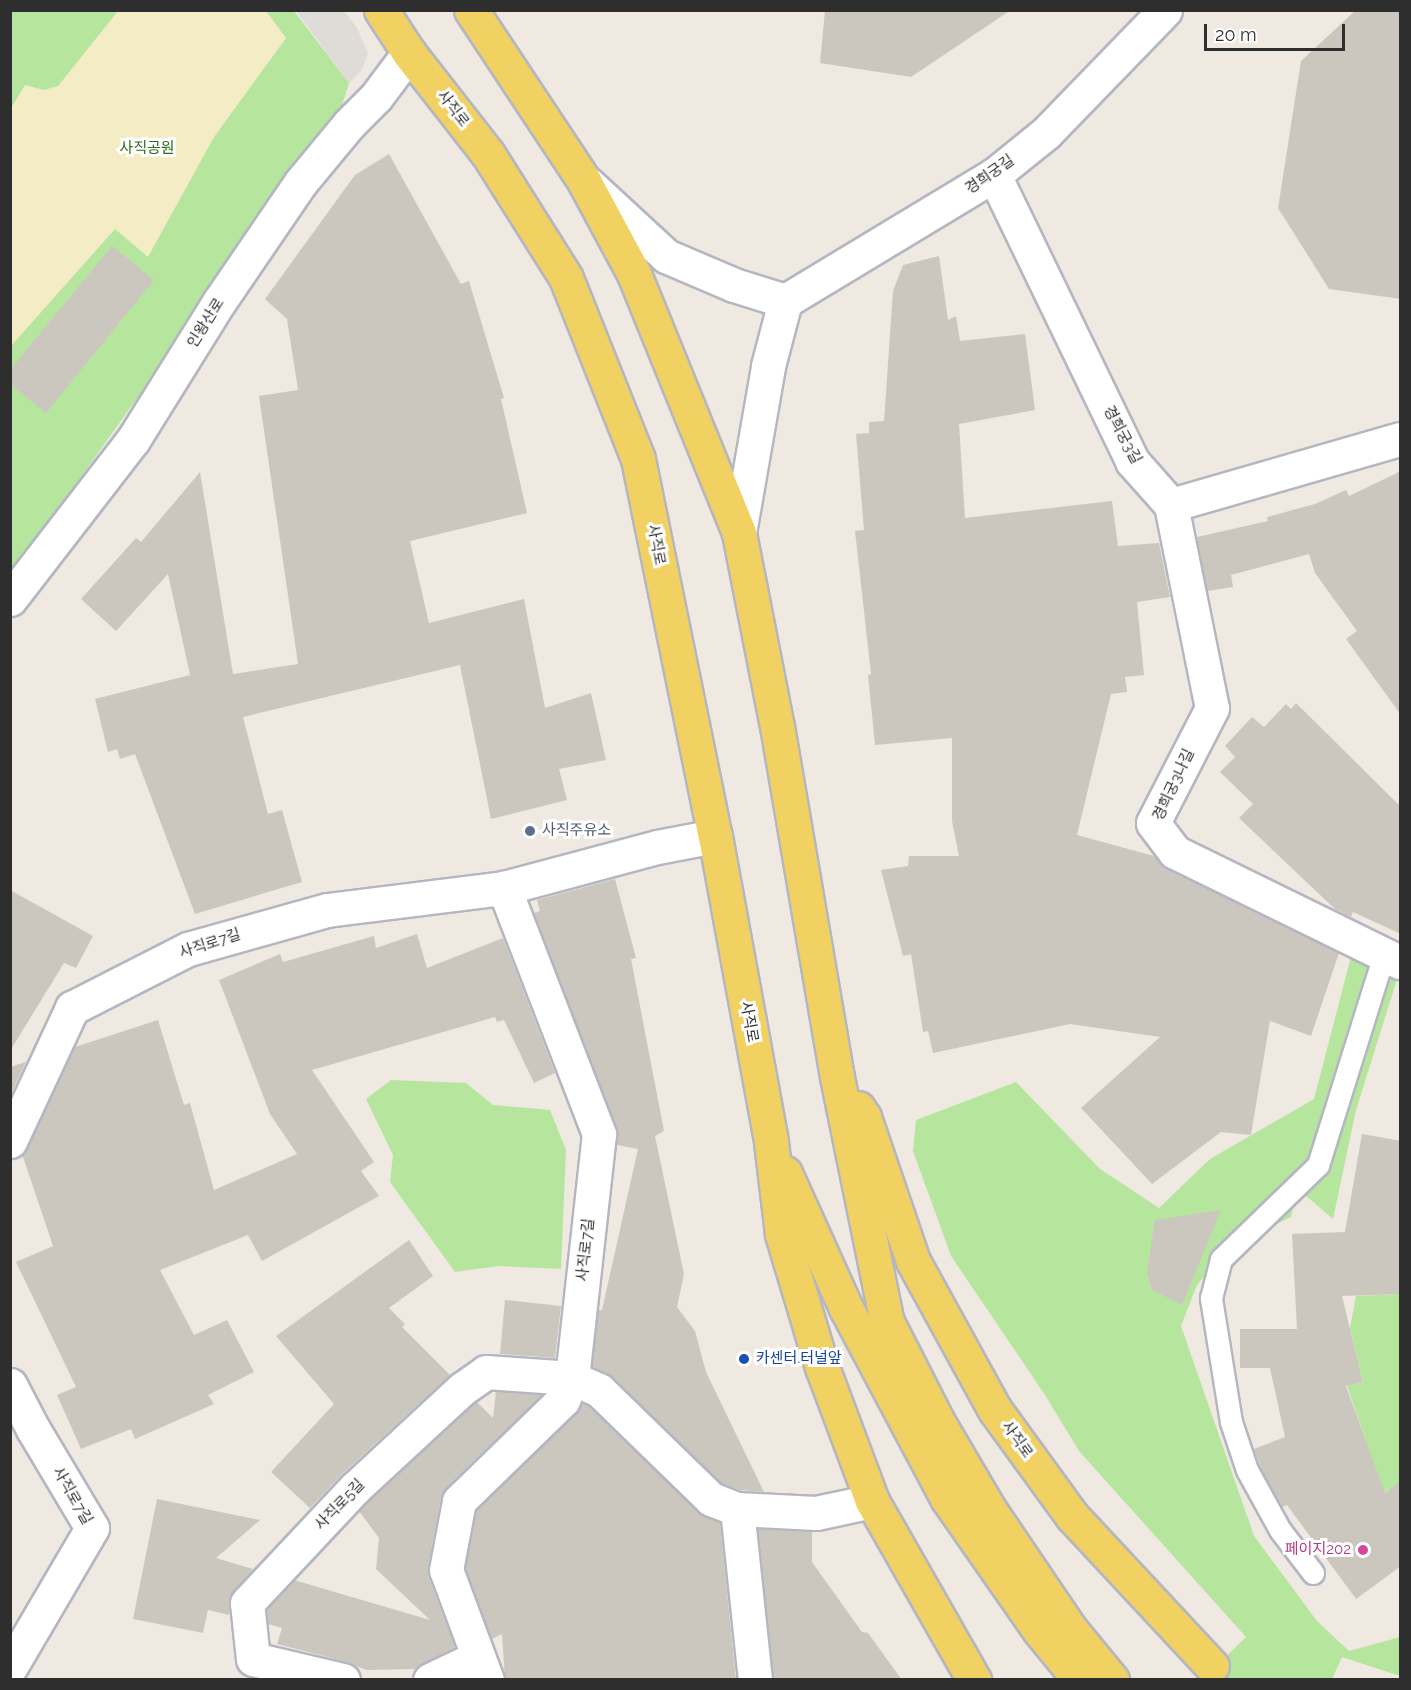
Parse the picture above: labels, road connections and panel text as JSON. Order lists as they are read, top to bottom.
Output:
{
  "streets": {
    "main road": ["사직로"],
    "street": [
      "경희궁길",
      "인왕산로",
      "경희궁3길",
      "경희궁3나길",
      "사직로7길",
      "사직로5길"
    ]
  },
  "crossings": [
    ["사직로", "인왕산로"],
    ["사직로", "사직로7길"],
    ["사직로", "사직로5길"],
    ["경희궁길", "경희궁3길"],
    ["경희궁3길", "경희궁3나길"],
    ["사직로7길", "사직로5길"]
  ],
  "parks": ["사직공원"],
  "places": ["사직주유소", "카센터.터널앞", "페이지202"],
  "scale_bar": "20 m"
}
